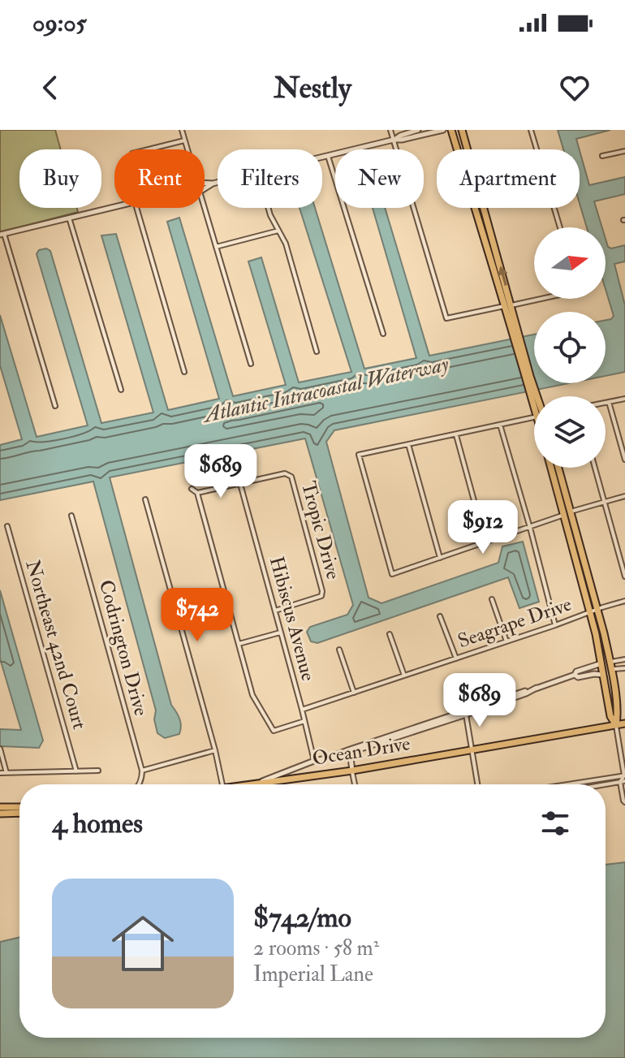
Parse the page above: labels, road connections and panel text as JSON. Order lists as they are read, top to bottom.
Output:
{
  "streets": {
    "main road": ["Ocean Drive"],
    "street": [
      "Tropic Drive",
      "Hibiscus Avenue",
      "Seagrape Drive",
      "Northeast 42nd Court",
      "Codrington Drive"
    ]
  },
  "crossings": [
    ["Tropic Drive", "Hibiscus Avenue"],
    ["Hibiscus Avenue", "Seagrape Drive"]
  ],
  "water": ["Atlantic Intracoastal Waterway"],
  "north": "right",
  "page": {
    "status": "09:05",
    "header": "Nestly",
    "chip": [
      "Buy",
      "Rent",
      "Filters",
      "New",
      "Apartment"
    ],
    "price": [
      "$689",
      "$912",
      "$742",
      "$689"
    ],
    "heading": "4 homes",
    "list": [
      {
        "name": "$742/mo",
        "note": "2 rooms · 58 m² · Imperial Lane"
      }
    ]
  }
}
